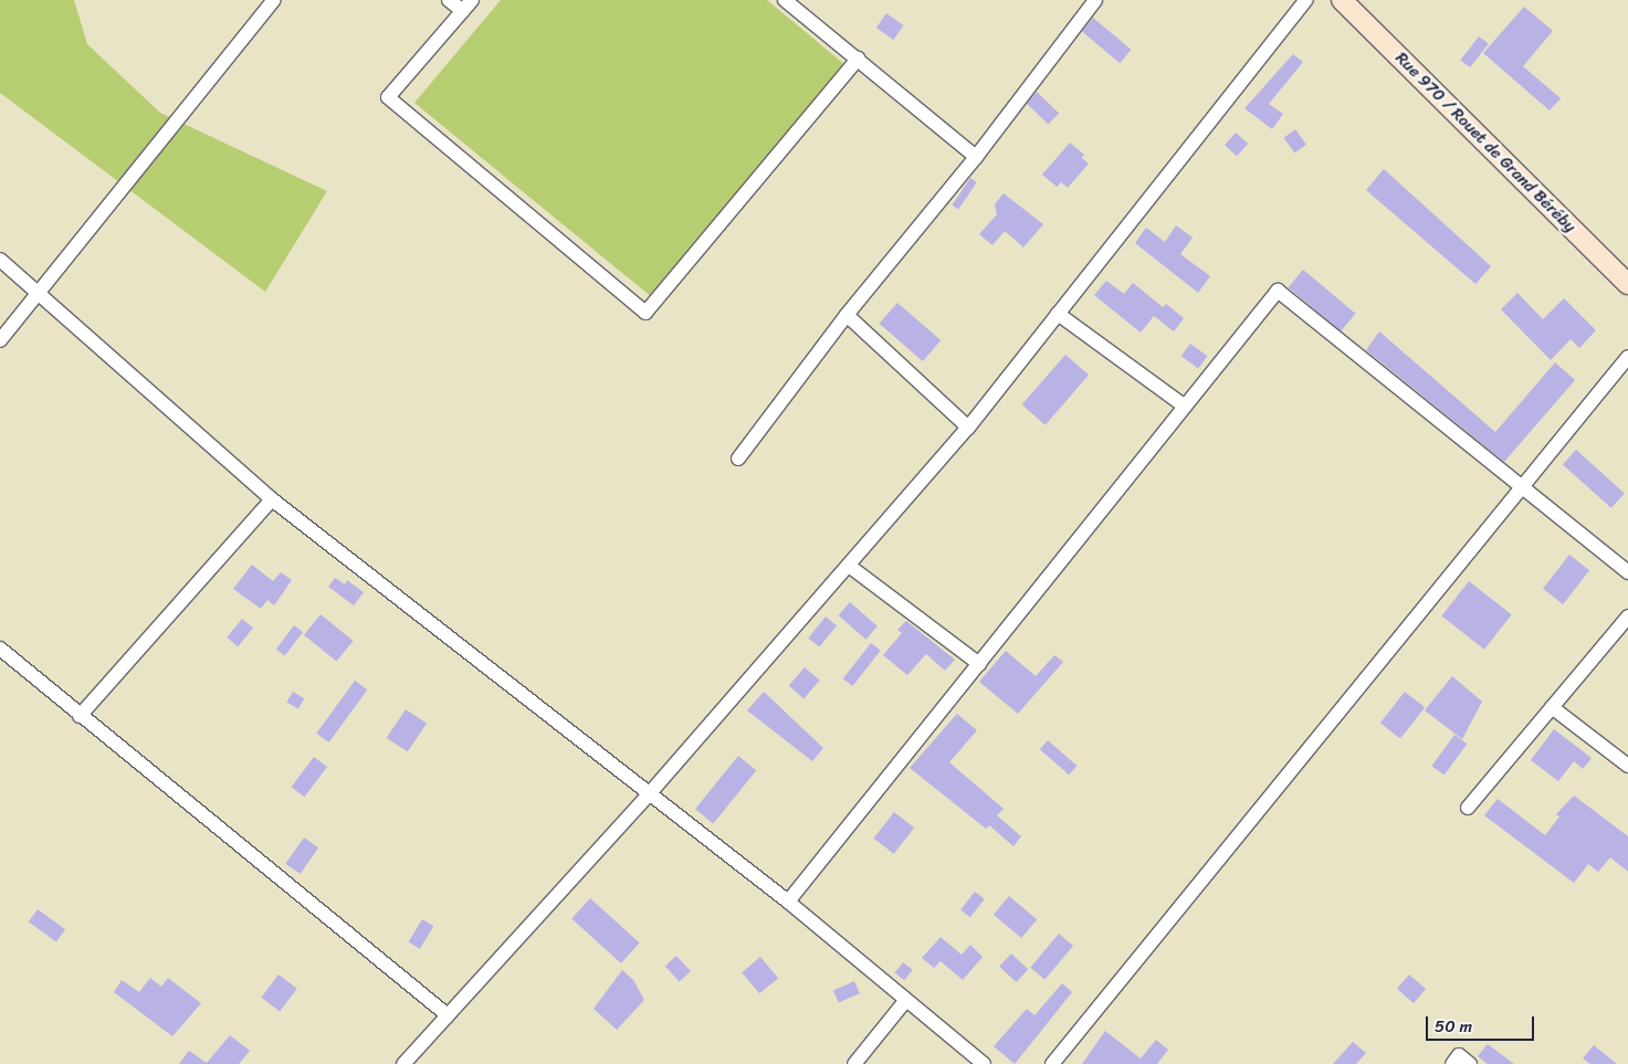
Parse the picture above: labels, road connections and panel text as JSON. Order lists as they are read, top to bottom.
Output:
{
  "streets": {
    "main road": ["Rue 970 / Rouet de Grand Béréby"]
  },
  "scale_bar": "50 m"
}
